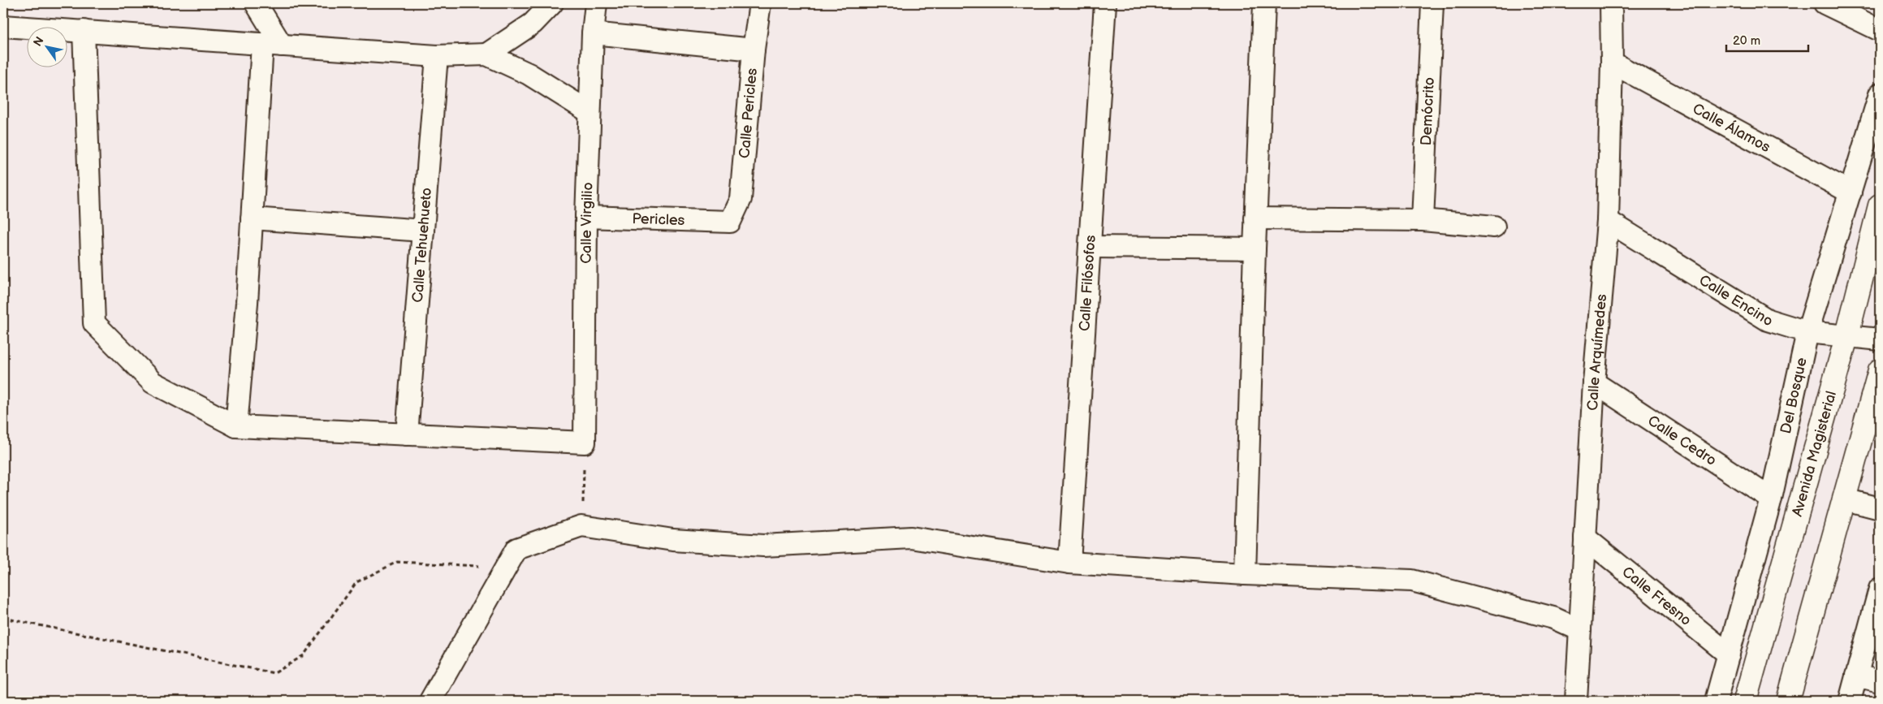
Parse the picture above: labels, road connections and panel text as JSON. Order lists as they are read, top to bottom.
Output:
{
  "streets": {
    "main road": ["Avenida Magisterial"],
    "street": [
      "Demócrito",
      "Calle Pericles",
      "Calle Álamos",
      "Pericles",
      "Calle Virgilio",
      "Calle Tehuehueto",
      "Calle Filósofos",
      "Calle Encino",
      "Calle Arquímedes",
      "Del Bosque",
      "Calle Cedro",
      "Calle Fresno"
    ]
  },
  "crossings": [
    ["Calle Pericles", "Pericles"],
    ["Calle Álamos", "Calle Arquímedes"],
    ["Calle Álamos", "Del Bosque"],
    ["Pericles", "Calle Virgilio"],
    ["Calle Encino", "Calle Arquímedes"],
    ["Calle Encino", "Del Bosque"],
    ["Calle Encino", "Avenida Magisterial"],
    ["Calle Arquímedes", "Calle Cedro"],
    ["Calle Arquímedes", "Calle Fresno"],
    ["Del Bosque", "Calle Cedro"],
    ["Del Bosque", "Calle Fresno"]
  ],
  "scale_bar": "20 m",
  "north": "top left"
}
